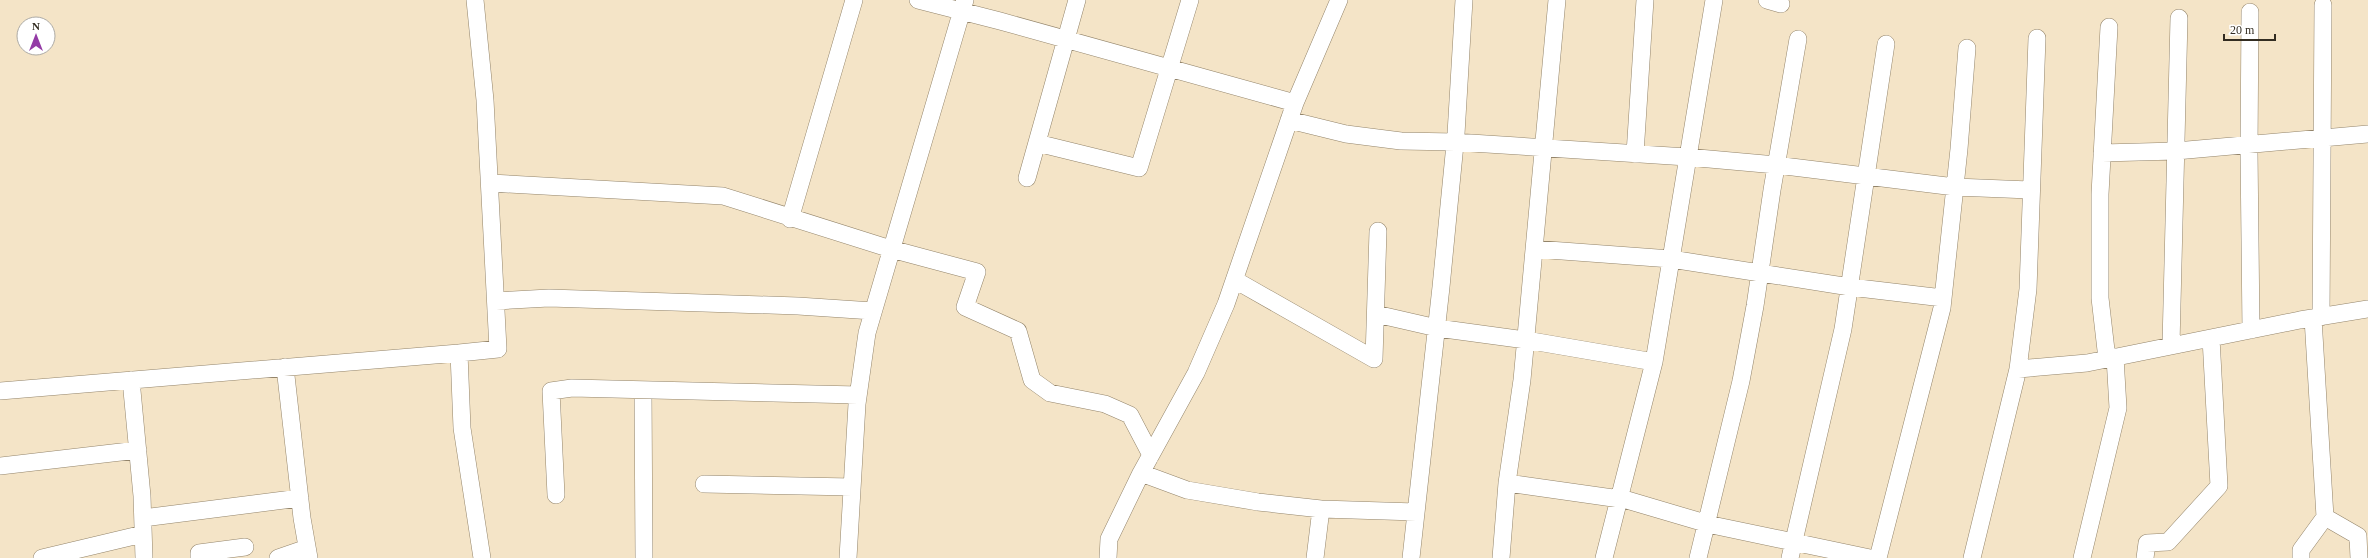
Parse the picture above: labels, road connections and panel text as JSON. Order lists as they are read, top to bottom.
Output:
{
  "scale_bar": "20 m",
  "north": "top"
}
